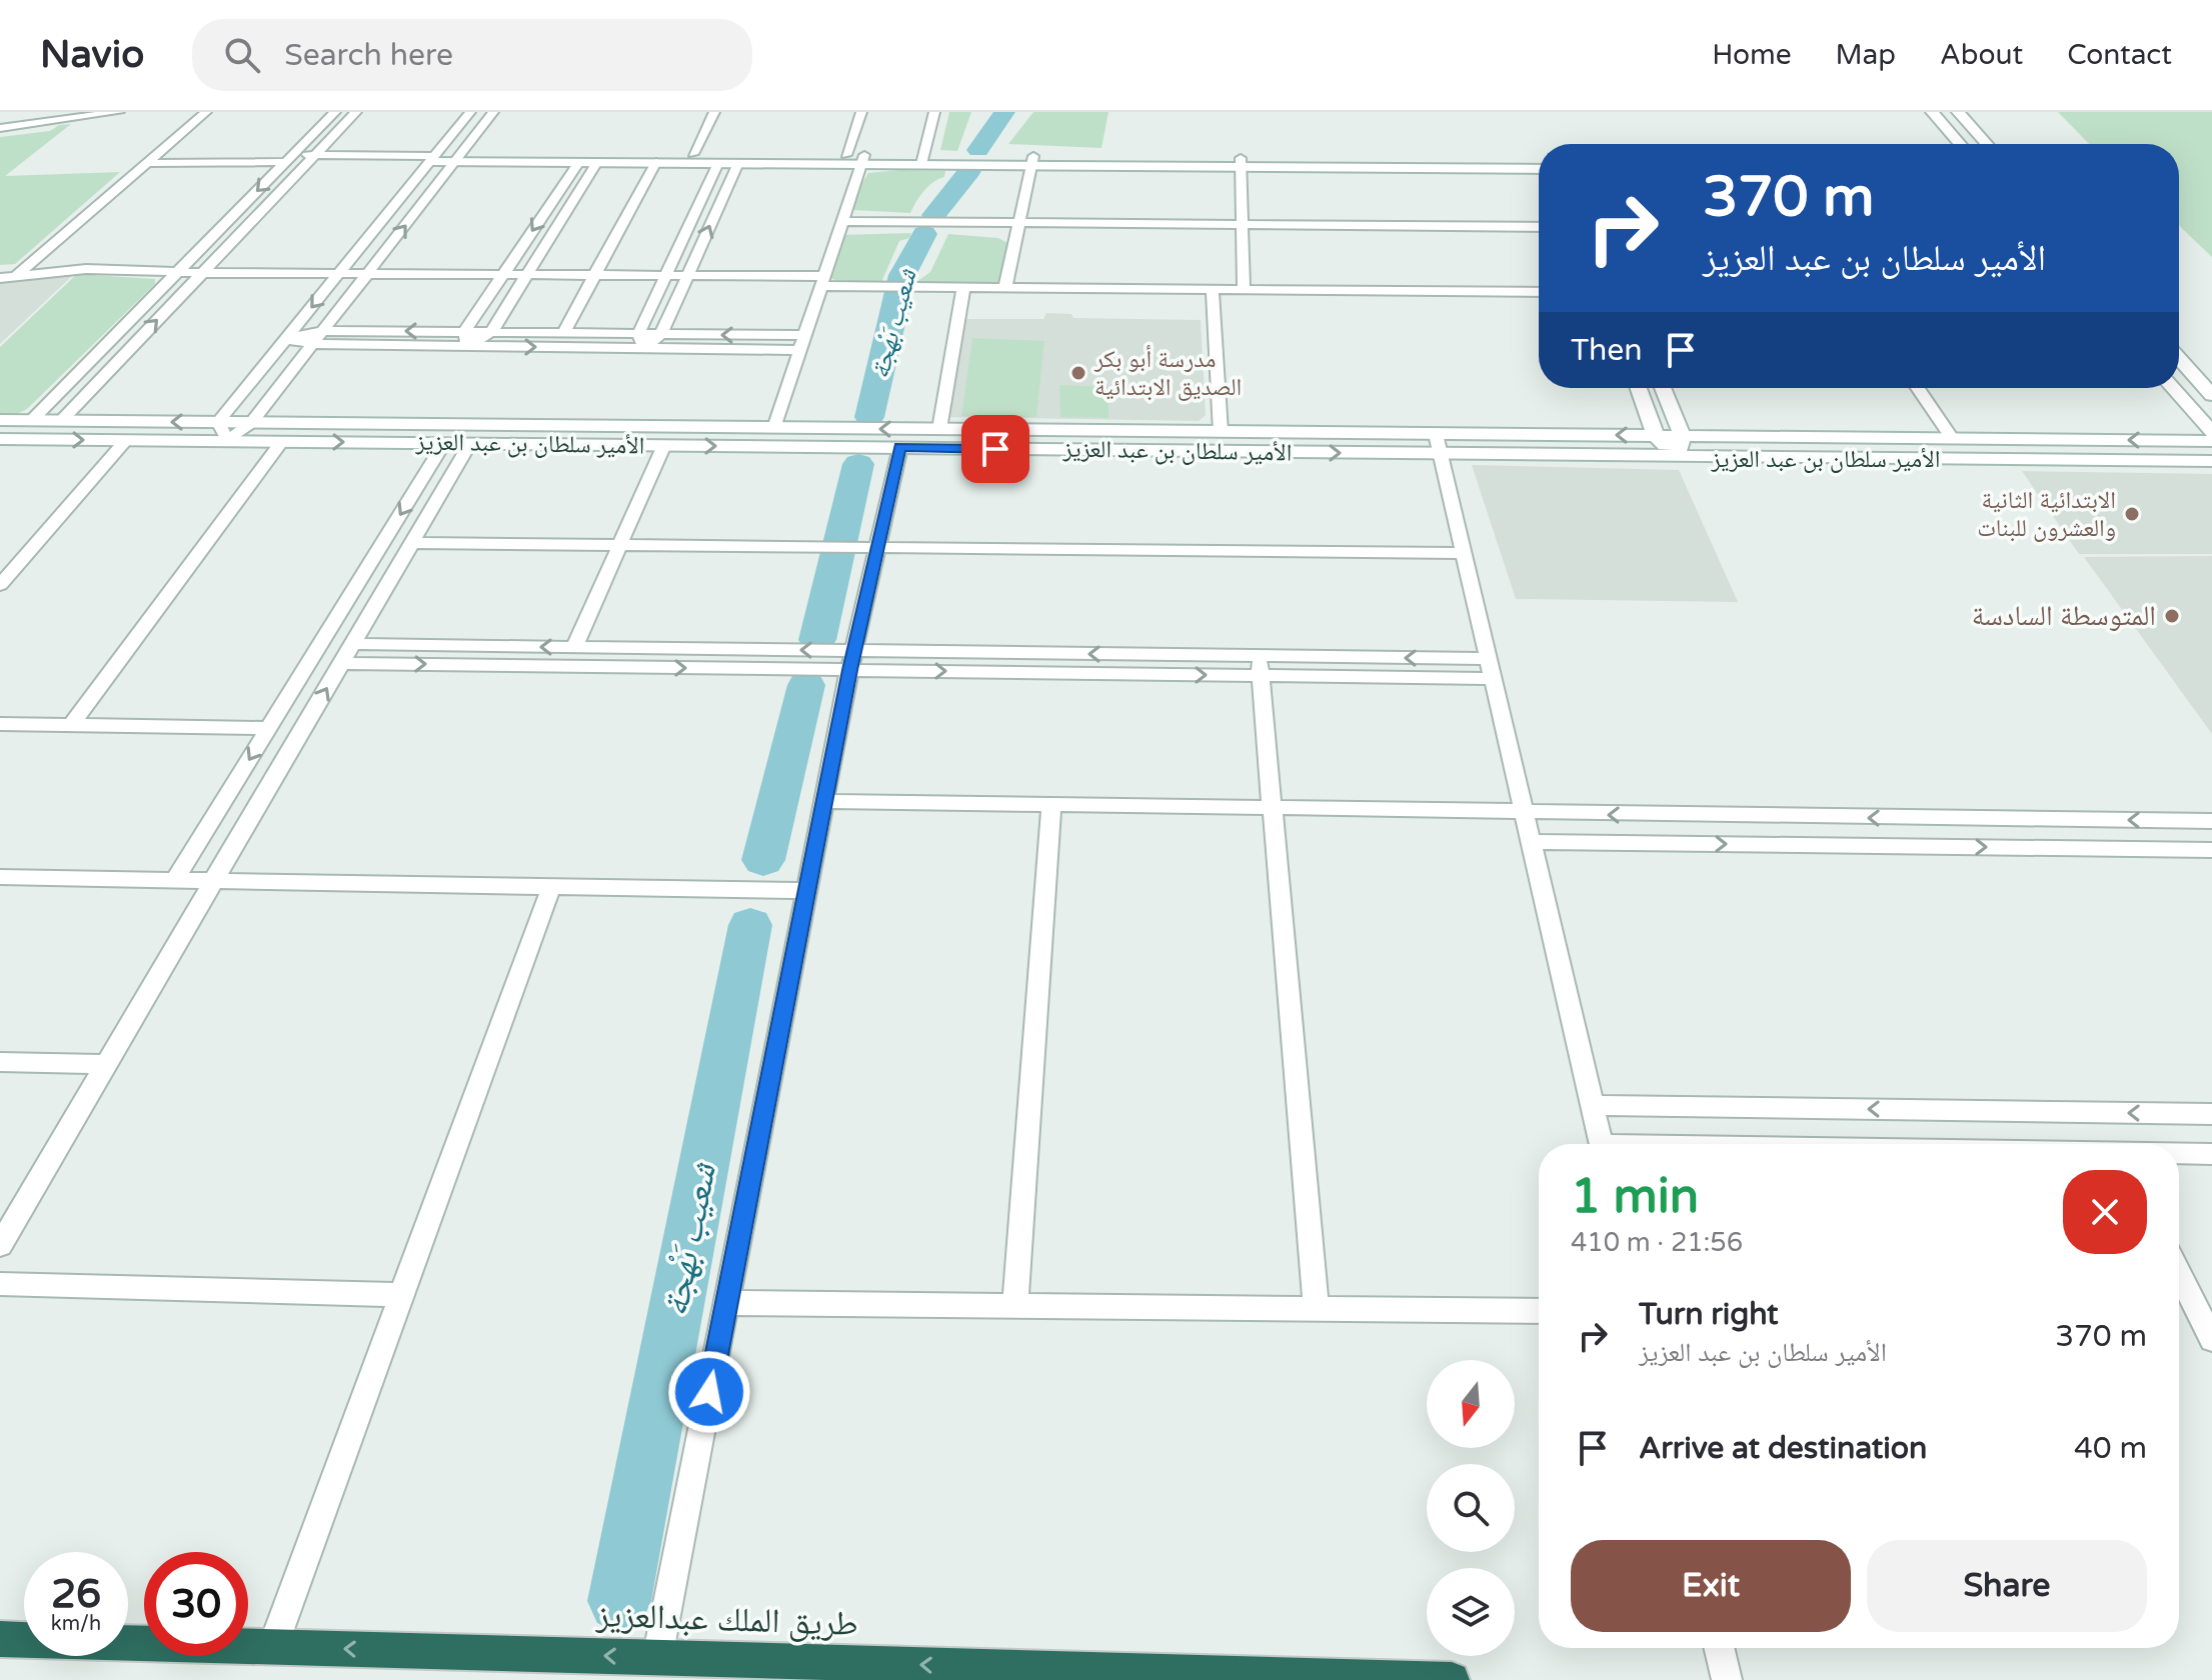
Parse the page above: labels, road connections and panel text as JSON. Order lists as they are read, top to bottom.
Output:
{
  "streets": {
    "highway": ["طريق الملك عبدالعزيز"],
    "street": ["الأمير سلطان بن عبد العزيز"]
  },
  "one_way": ["طريق الملك عبدالعزيز"],
  "water": ["شعيب بَهْجة"],
  "places": ["مدرسة أبو بكر الصديق الابتدائية", "الابتدائية الثانية والعشرون للبنات", "المتوسطة السادسة"],
  "north": "bottom",
  "page": {
    "header": "Navio",
    "search": "Search here",
    "nav": [
      "Home",
      "Map",
      "About",
      "Contact"
    ],
    "turn": ["370 m", "الأمير سلطان بن عبد العزيز"],
    "then": "Then",
    "heading": ["1 min", "410 m · 21:56"],
    "list": [
      {
        "name": "Turn right",
        "note": "الأمير سلطان بن عبد العزيز",
        "value": "370 m"
      },
      {
        "name": "Arrive at destination",
        "value": "40 m"
      }
    ],
    "buttons": ["Exit", "Share"],
    "speed": "26 km/h",
    "limit": "30"
  }
}
